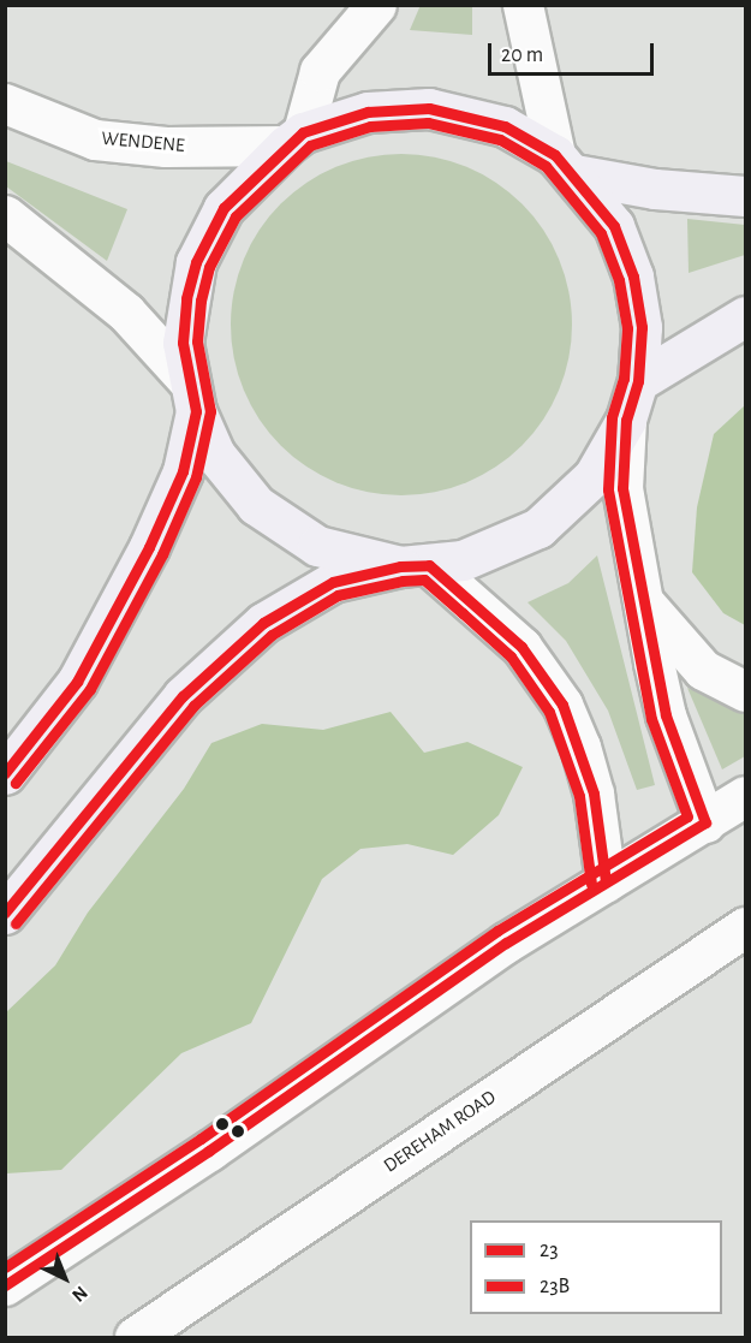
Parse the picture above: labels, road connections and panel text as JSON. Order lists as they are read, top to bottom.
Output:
{
  "streets": {
    "street": ["WENDENE", "DEREHAM ROAD"]
  },
  "lines": ["transit line 23", "transit line 23B"],
  "legend": ["23", "23B"],
  "scale_bar": "20 m",
  "north": "bottom right"
}
